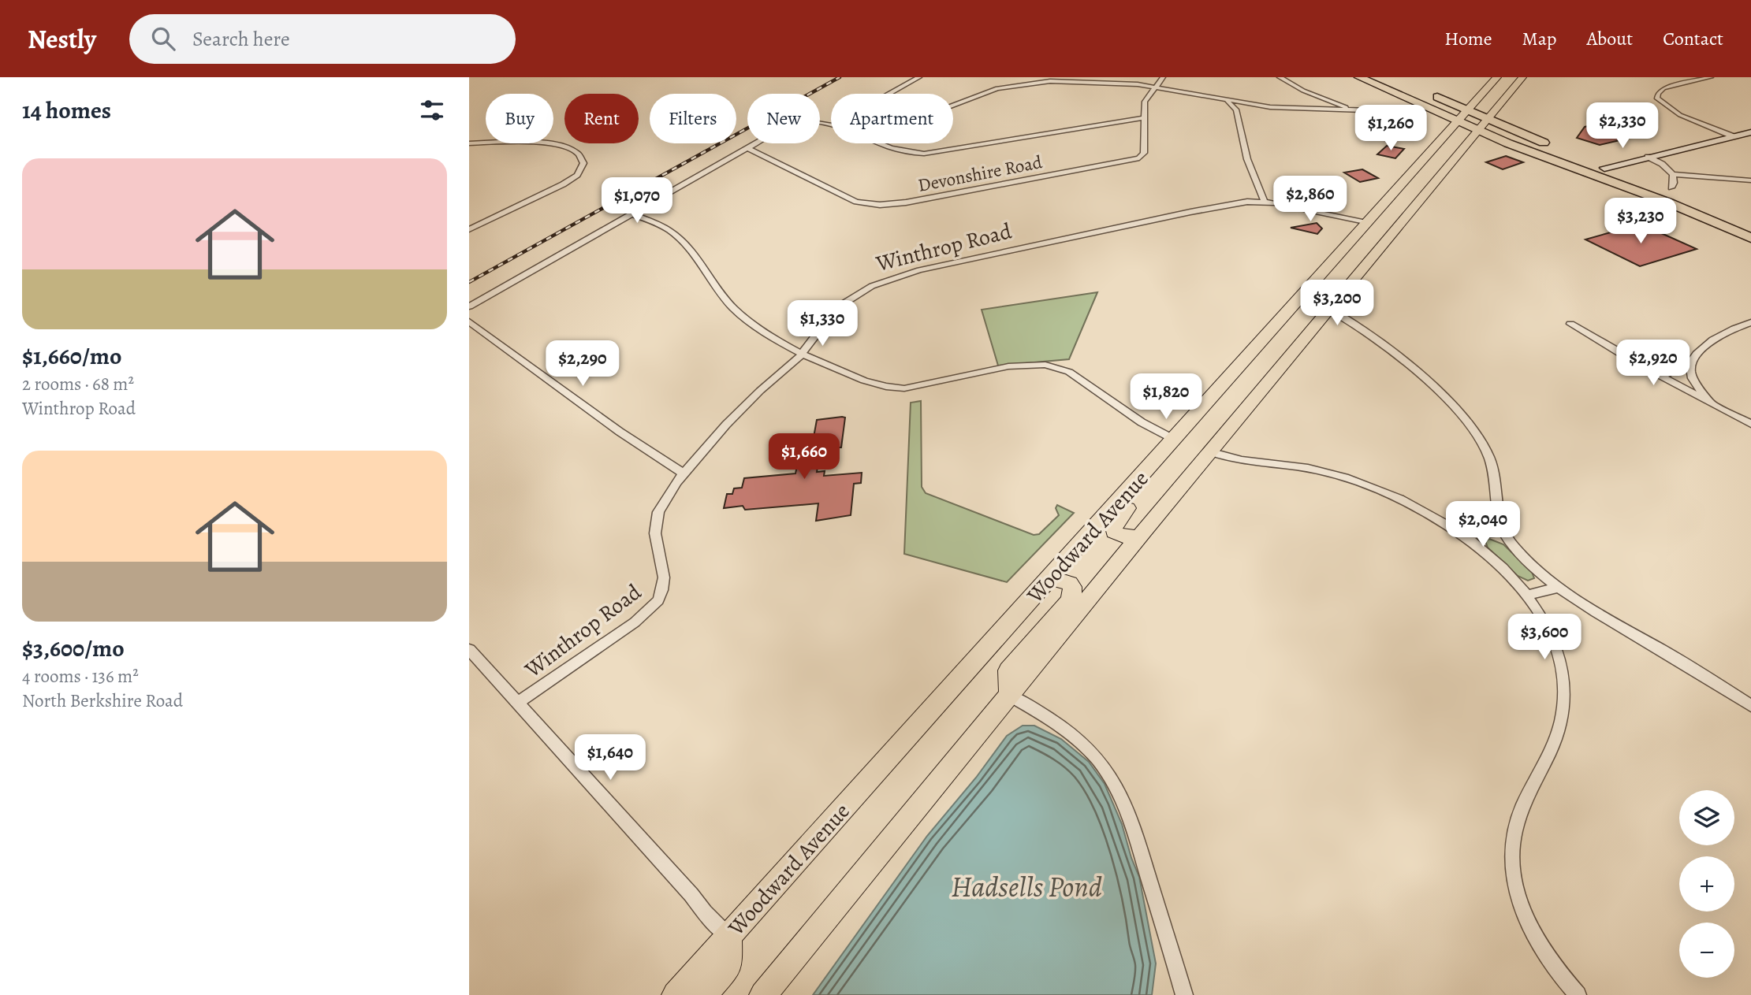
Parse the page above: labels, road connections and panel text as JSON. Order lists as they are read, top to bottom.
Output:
{
  "streets": {
    "main road": ["Woodward Avenue"],
    "street": ["Devonshire Road", "Winthrop Road"]
  },
  "crossings": [
    ["Winthrop Road", "Woodward Avenue"]
  ],
  "water": ["Hadsells Pond"],
  "page": {
    "header": "Nestly",
    "search": "Search here",
    "nav": [
      "Home",
      "Map",
      "About",
      "Contact"
    ],
    "heading": "14 homes",
    "chip": [
      "Buy",
      "Rent",
      "Filters",
      "New",
      "Apartment"
    ],
    "price": [
      "$2,330",
      "$1,260",
      "$2,860",
      "$1,070",
      "$3,230",
      "$3,200",
      "$1,330",
      "$2,920",
      "$2,290",
      "$1,820",
      "$1,660",
      "$2,040",
      "$3,600",
      "$1,640"
    ],
    "list": [
      {
        "name": "$1,660/mo",
        "note": "2 rooms · 68 m² · Winthrop Road"
      },
      {
        "name": "$3,600/mo",
        "note": "4 rooms · 136 m² · North Berkshire Road"
      }
    ],
    "map_buttons": ["+", "−"]
  }
}
